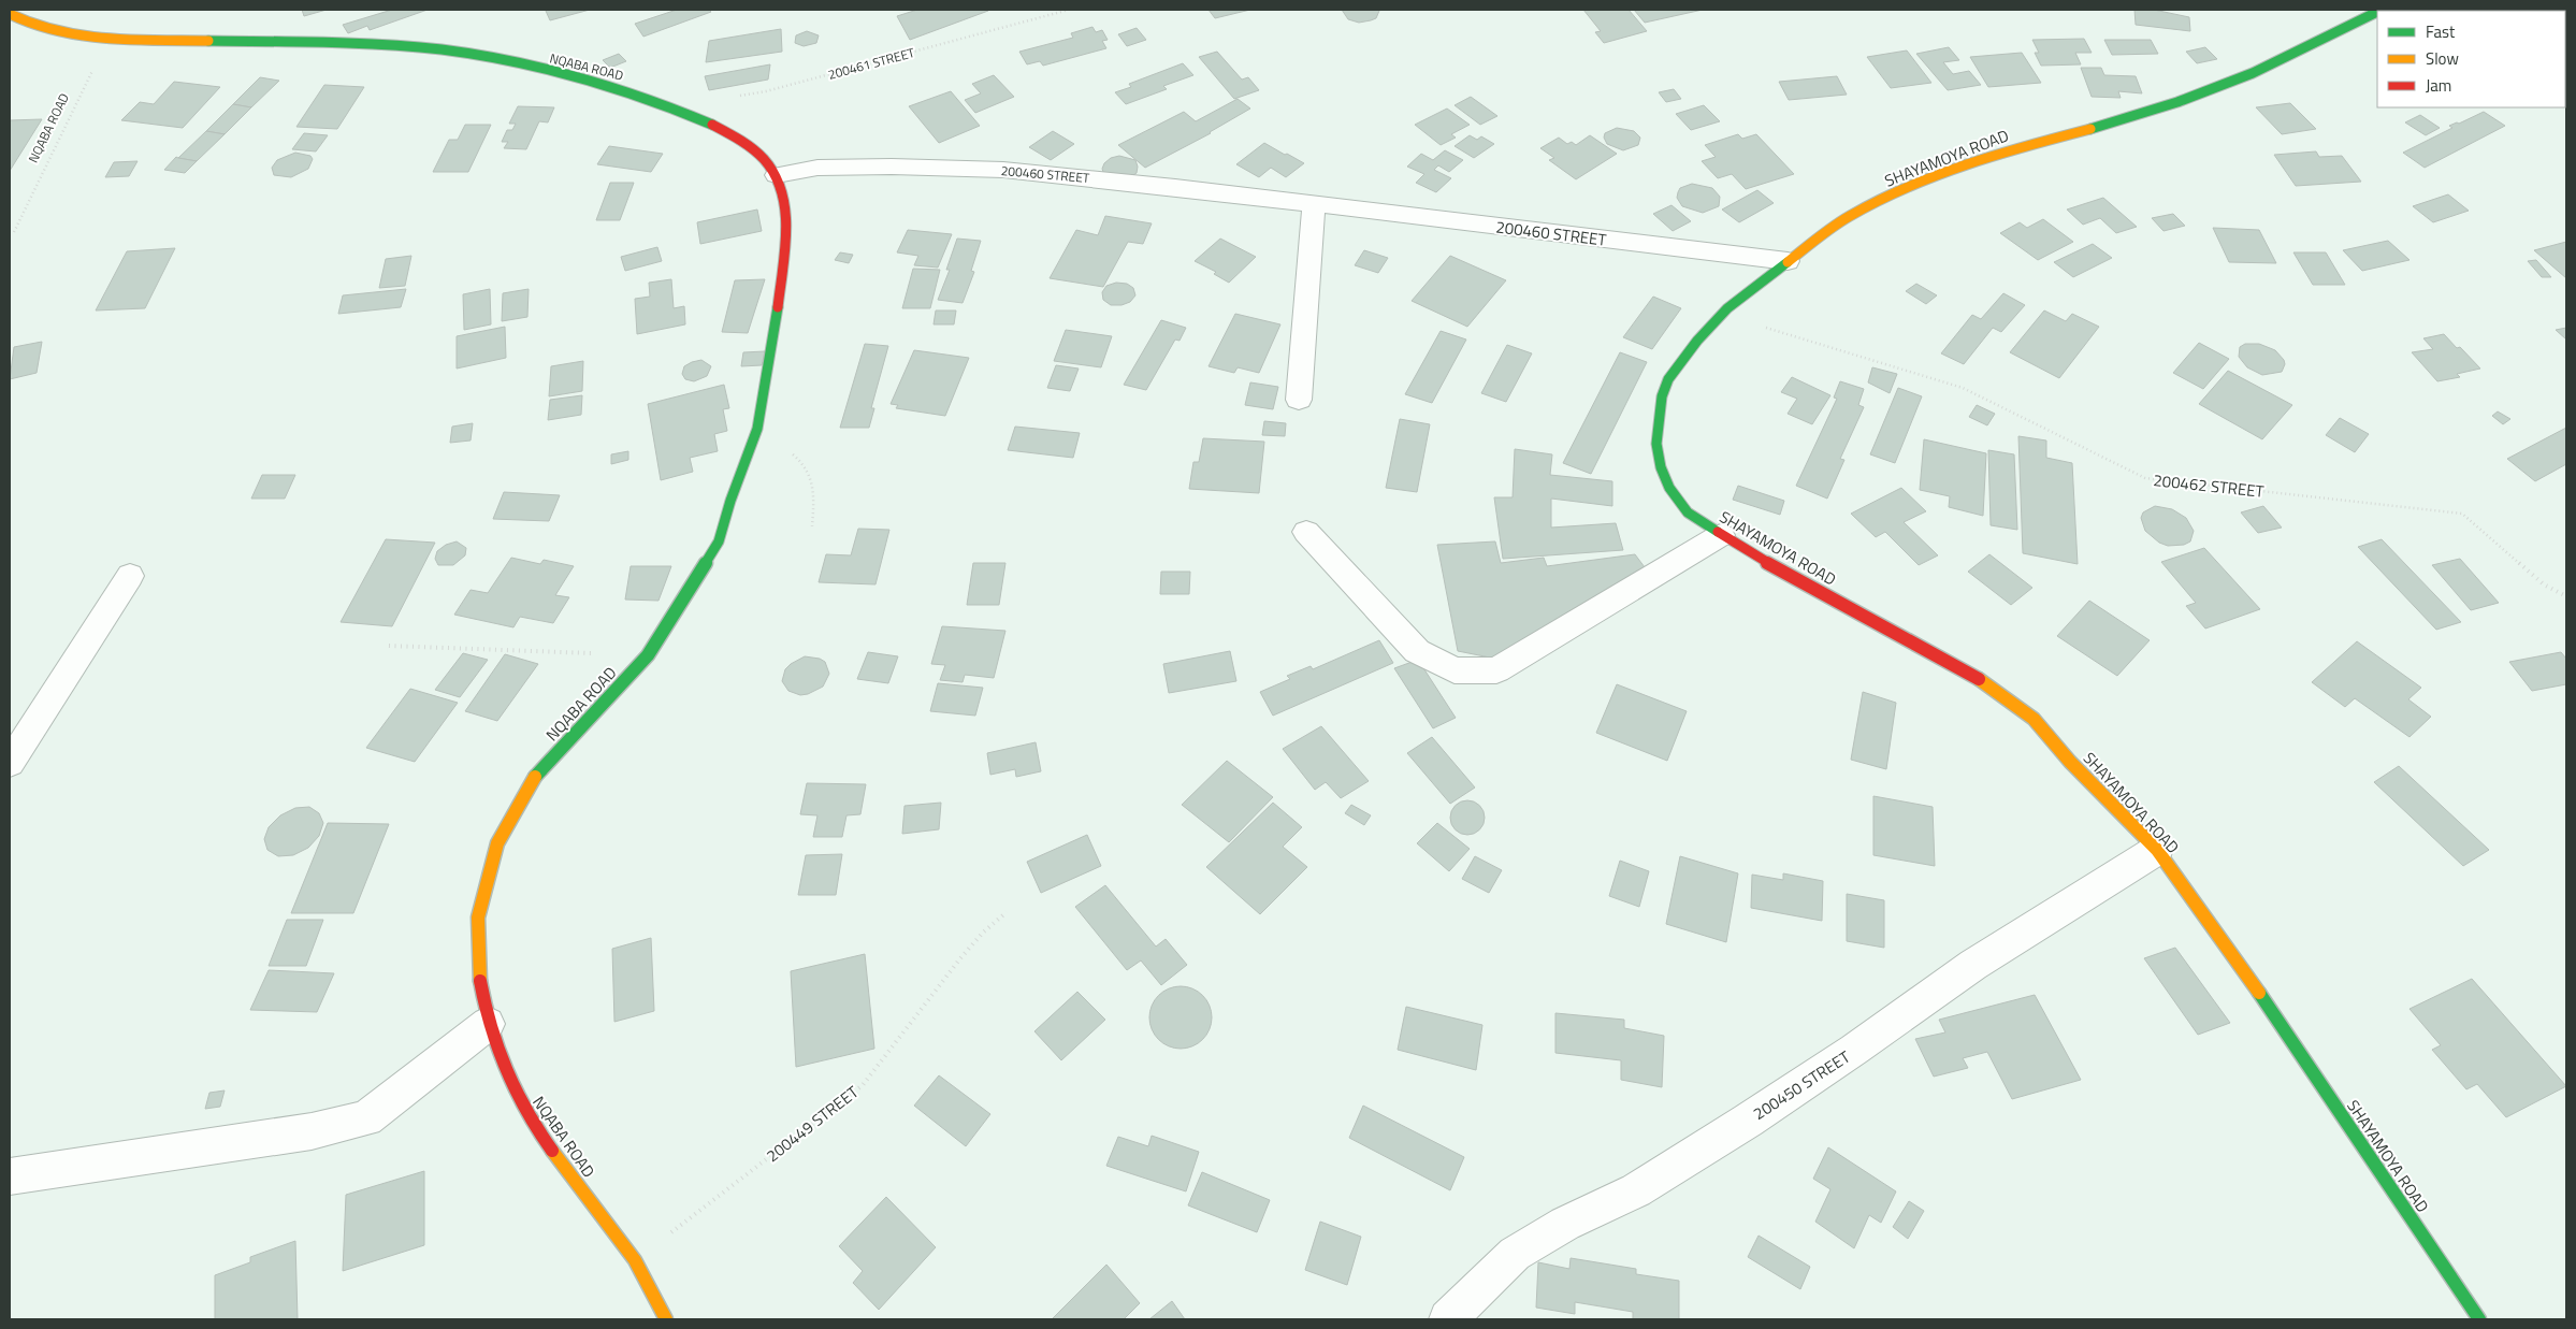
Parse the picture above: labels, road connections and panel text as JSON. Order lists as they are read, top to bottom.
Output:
{
  "streets": {
    "street": [
      "NQABA ROAD",
      "SHAYAMOYA ROAD",
      "200460 STREET",
      "200450 STREET"
    ],
    "path": ["200461 STREET", "200462 STREET", "200449 STREET"]
  },
  "crossings": [
    ["200461 STREET", "NQABA ROAD"],
    ["NQABA ROAD", "200460 STREET"],
    ["NQABA ROAD", "200449 STREET"],
    ["SHAYAMOYA ROAD", "200460 STREET"],
    ["SHAYAMOYA ROAD", "200462 STREET"],
    ["SHAYAMOYA ROAD", "200450 STREET"]
  ],
  "legend": ["Fast", "Slow", "Jam"]
}
